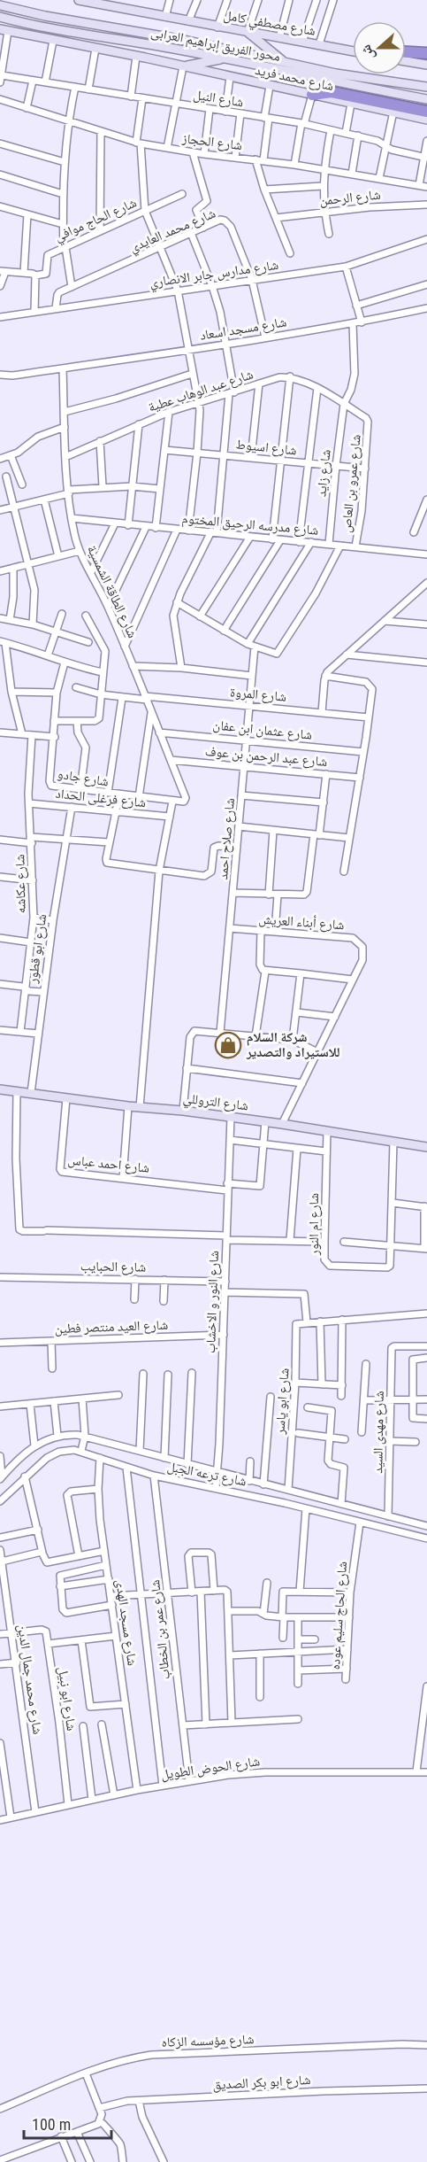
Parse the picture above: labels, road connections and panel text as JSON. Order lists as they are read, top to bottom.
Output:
{
  "streets": {
    "street": [
      "شارع مصطفي كامل",
      "محور الفريق إبراهيم العرابى",
      "شارع محمد فريد",
      "شارع النيل",
      "شارع الحجاز",
      "شارع الرحمن",
      "شارع الحاج موافي",
      "شارع محمد العايدي",
      "شارع مدارس جابر الانصاري",
      "شارع مسجد اسعاد",
      "شارع عبد الوهاب عطية",
      "شارع اسيوط",
      "شارع زايد",
      "شارع عمرو بن العاص",
      "شارع مدرسه الرحيق المختوم",
      "شارع الطاقة الشمسية",
      "شارع المروة",
      "شارع عثمان ابن عفان",
      "شارع عبد الرحمن بن عوف",
      "شارع جادو",
      "شارع فرغلى الحداد",
      "شارع صلاح احمد",
      "شارع عكاشه",
      "شارع أبناء العريش",
      "شارع ابو قطور",
      "شارع التروللي",
      "شارع احمد عباس",
      "شارع ام النور",
      "شارع الحبايب",
      "شارع النور و الاخشاب",
      "شارع العيد منتصر فطين",
      "شارع ابو ياسر",
      "شارع مهدى السيد",
      "شارع ترعه الجبل",
      "شارع الحاج سليم عوده",
      "شارع مسجد الهدى",
      "شارع عمر بن الخطاب",
      "شارع محمد جمال الدين",
      "شارع ابو نبيل",
      "شارع الحوض الطويل",
      "شارع مؤسسه الزكاه",
      "شارع ابو بكر الصديق"
    ]
  },
  "crossings": [
    ["شارع محمد العايدي", "شارع مدارس جابر الانصاري"],
    ["شارع محمد العايدي", "شارع مسجد اسعاد"],
    ["شارع مسجد اسعاد", "شارع زايد"],
    ["شارع مسجد اسعاد", "شارع الطاقة الشمسية"],
    ["شارع عبد الوهاب عطية", "شارع الطاقة الشمسية"],
    ["شارع اسيوط", "شارع زايد"],
    ["شارع اسيوط", "شارع عمرو بن العاص"],
    ["شارع زايد", "شارع عمرو بن العاص"],
    ["شارع زايد", "شارع مدرسه الرحيق المختوم"],
    ["شارع عمرو بن العاص", "شارع مدرسه الرحيق المختوم"],
    ["شارع مدرسه الرحيق المختوم", "شارع الطاقة الشمسية"],
    ["شارع الطاقة الشمسية", "شارع المروة"],
    ["شارع الطاقة الشمسية", "شارع عثمان ابن عفان"],
    ["شارع الطاقة الشمسية", "شارع عبد الرحمن بن عوف"],
    ["شارع الطاقة الشمسية", "شارع جادو"],
    ["شارع المروة", "شارع صلاح احمد"],
    ["شارع عثمان ابن عفان", "شارع صلاح احمد"],
    ["شارع عبد الرحمن بن عوف", "شارع صلاح احمد"],
    ["شارع فرغلى الحداد", "شارع عكاشه"],
    ["شارع فرغلى الحداد", "شارع ابو قطور"],
    ["شارع صلاح احمد", "شارع أبناء العريش"],
    ["شارع أبناء العريش", "شارع التروللي"],
    ["شارع ابو قطور", "شارع التروللي"],
    ["شارع التروللي", "شارع احمد عباس"],
    ["شارع التروللي", "شارع ام النور"],
    ["شارع التروللي", "شارع النور و الاخشاب"],
    ["شارع احمد عباس", "شارع النور و الاخشاب"],
    ["شارع الحبايب", "شارع النور و الاخشاب"],
    ["شارع النور و الاخشاب", "شارع العيد منتصر فطين"],
    ["شارع النور و الاخشاب", "شارع ترعه الجبل"],
    ["شارع ابو ياسر", "شارع ترعه الجبل"],
    ["شارع مهدى السيد", "شارع ترعه الجبل"],
    ["شارع ترعه الجبل", "شارع الحاج سليم عوده"],
    ["شارع ترعه الجبل", "شارع مسجد الهدى"],
    ["شارع ترعه الجبل", "شارع عمر بن الخطاب"],
    ["شارع مسجد الهدى", "شارع الحوض الطويل"],
    ["شارع عمر بن الخطاب", "شارع الحوض الطويل"],
    ["شارع محمد جمال الدين", "شارع الحوض الطويل"],
    ["شارع ابو نبيل", "شارع الحوض الطويل"]
  ],
  "places": {
    "shop": ["شركة السلام للاستيراد والتصدير"]
  },
  "scale_bar": "100 m",
  "north": "left"
}
